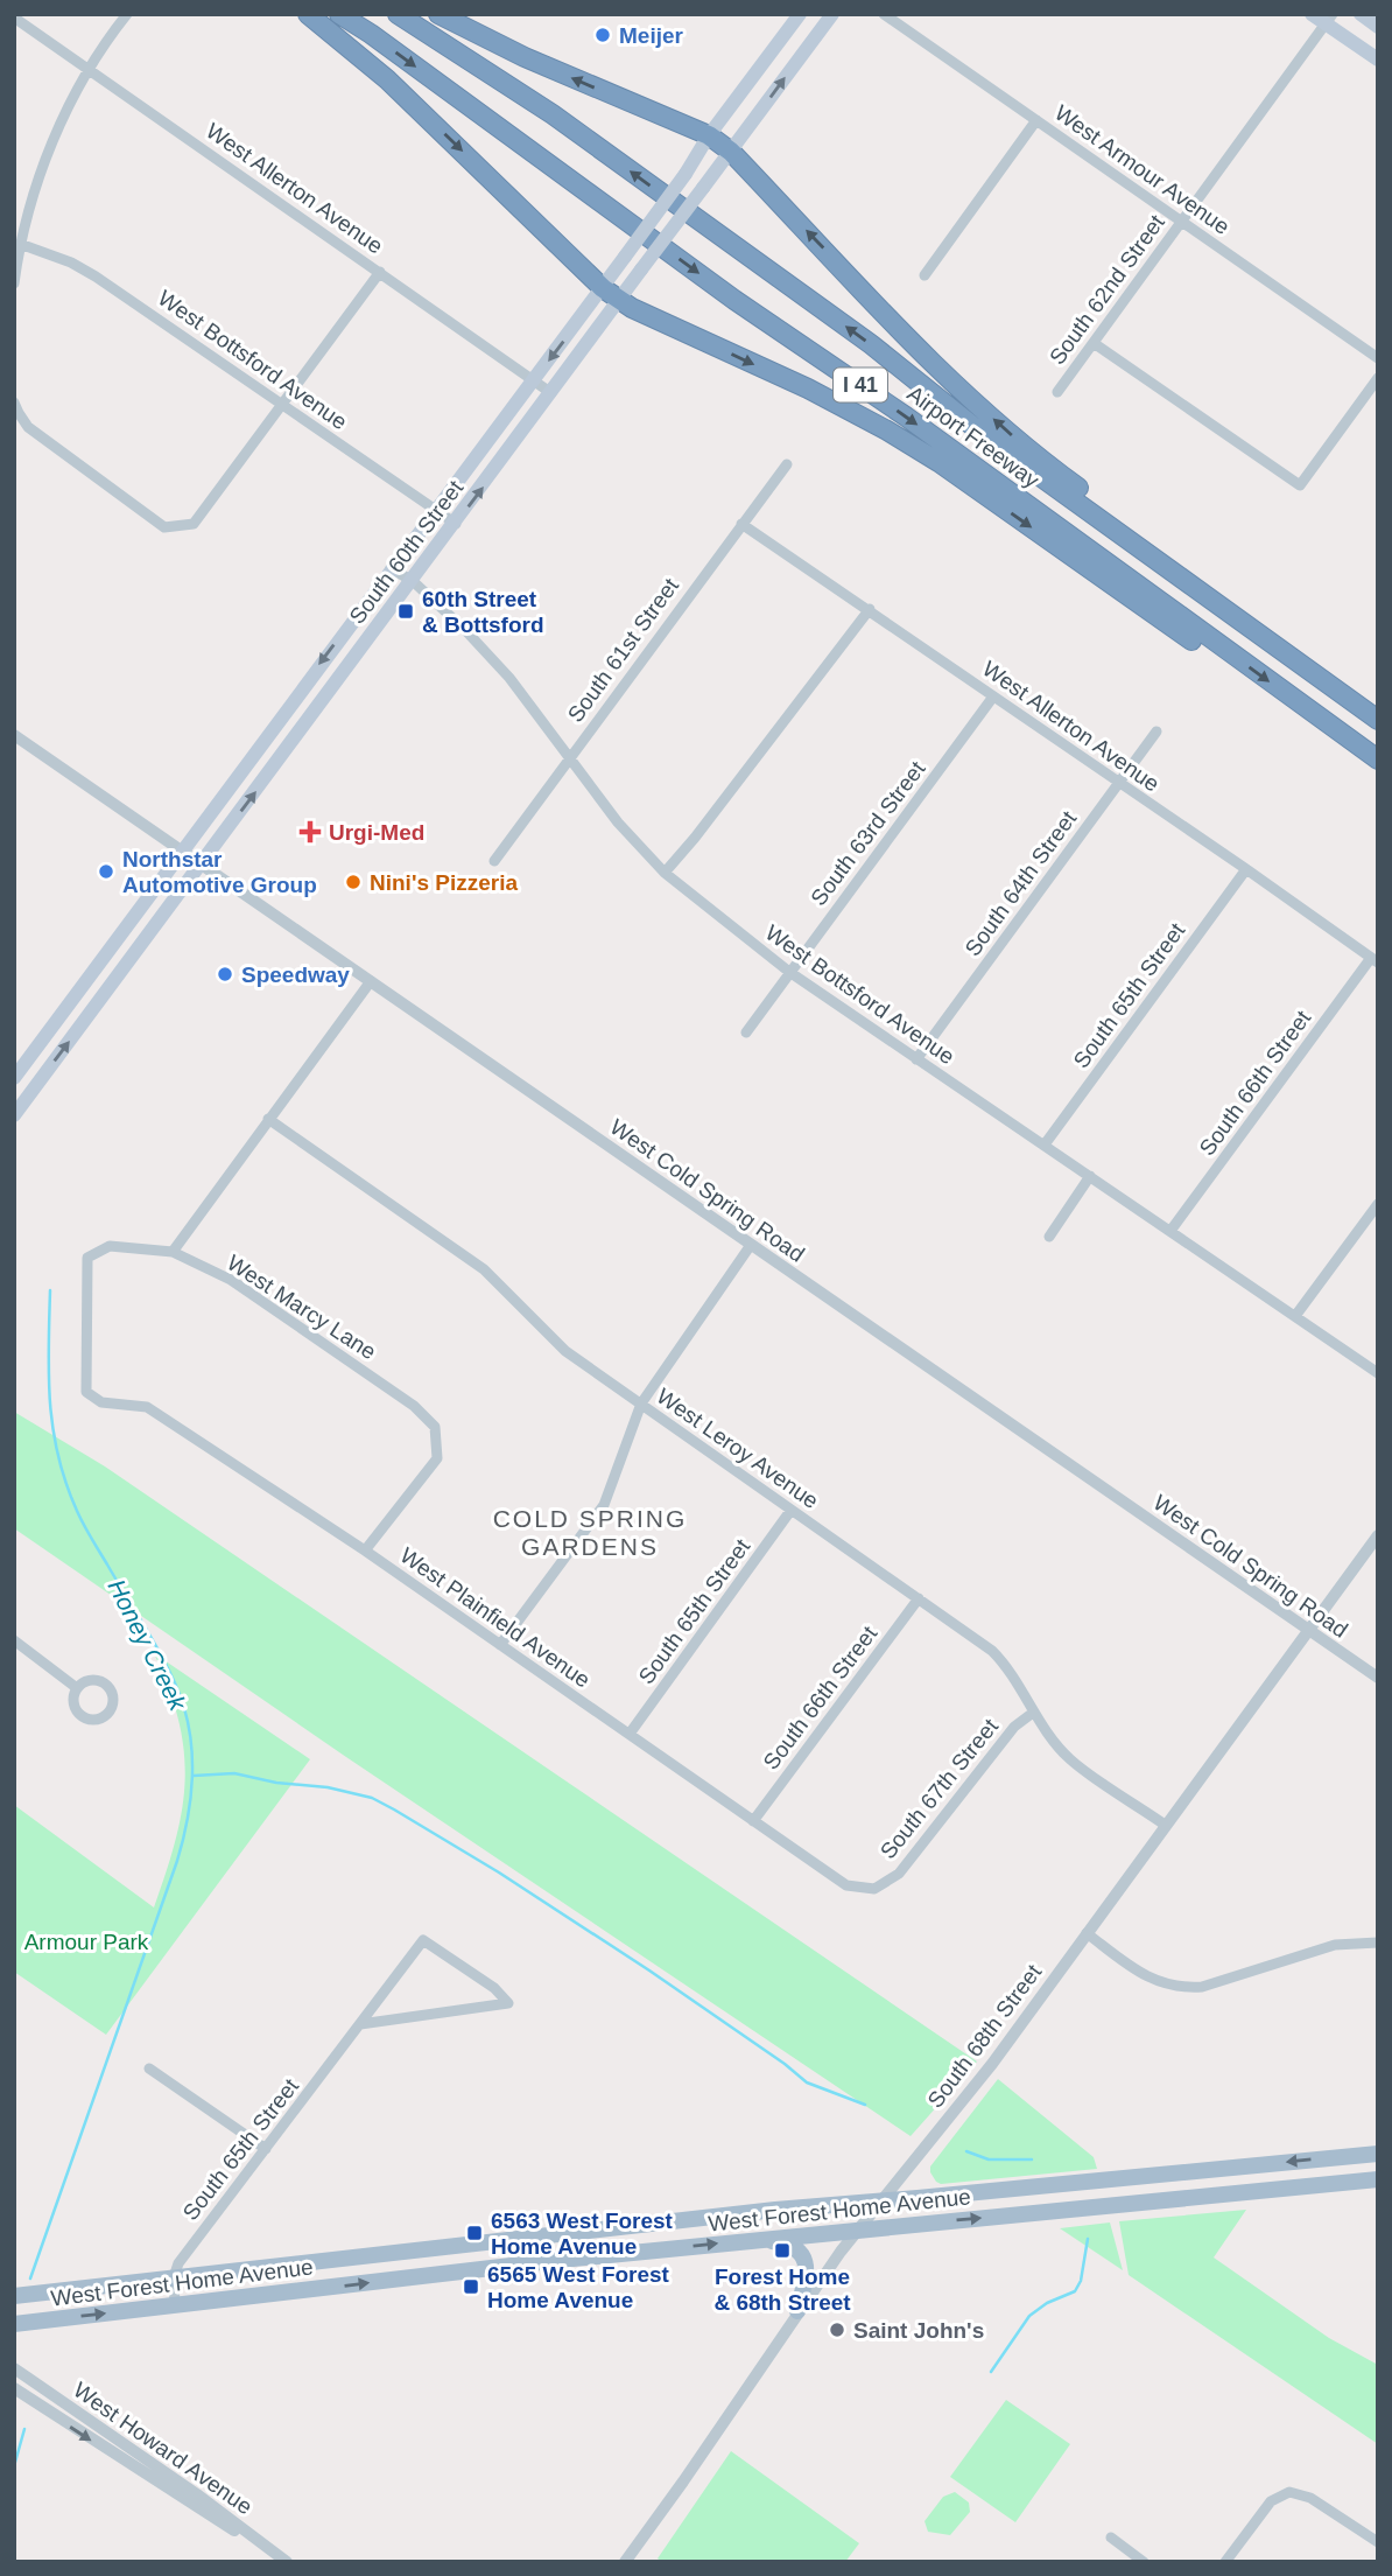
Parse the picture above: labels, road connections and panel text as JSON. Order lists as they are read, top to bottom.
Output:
{
  "streets": {
    "highway": ["I 41", "Airport Freeway"],
    "main road": ["South 60th Street", "West Forest Home Avenue"],
    "street": [
      "West Armour Avenue",
      "West Allerton Avenue",
      "South 62nd Street",
      "West Bottsford Avenue",
      "South 61st Street",
      "South 63rd Street",
      "South 64th Street",
      "South 65th Street",
      "South 66th Street",
      "West Cold Spring Road",
      "West Marcy Lane",
      "West Leroy Avenue",
      "West Plainfield Avenue",
      "South 67th Street",
      "South 68th Street",
      "West Howard Avenue"
    ]
  },
  "crossings": [
    ["West Armour Avenue", "South 62nd Street"],
    ["West Allerton Avenue", "South 60th Street"],
    ["West Allerton Avenue", "South 61st Street"],
    ["West Allerton Avenue", "South 63rd Street"],
    ["West Allerton Avenue", "South 64th Street"],
    ["West Allerton Avenue", "South 65th Street"],
    ["West Allerton Avenue", "South 66th Street"],
    ["West Bottsford Avenue", "South 60th Street"],
    ["West Bottsford Avenue", "South 61st Street"],
    ["West Bottsford Avenue", "South 63rd Street"],
    ["West Bottsford Avenue", "South 64th Street"],
    ["West Bottsford Avenue", "South 65th Street"],
    ["West Bottsford Avenue", "South 66th Street"],
    ["South 60th Street", "West Cold Spring Road"],
    ["South 65th Street", "West Leroy Avenue"],
    ["South 65th Street", "West Plainfield Avenue"],
    ["South 65th Street", "West Forest Home Avenue"],
    ["South 66th Street", "West Leroy Avenue"],
    ["South 66th Street", "West Plainfield Avenue"],
    ["West Cold Spring Road", "South 68th Street"],
    ["West Marcy Lane", "West Plainfield Avenue"],
    ["West Leroy Avenue", "South 67th Street"],
    ["West Leroy Avenue", "South 68th Street"],
    ["West Plainfield Avenue", "South 67th Street"],
    ["South 68th Street", "West Forest Home Avenue"]
  ],
  "districts": ["COLD SPRING GARDENS"],
  "water": ["Honey Creek"],
  "parks": ["Armour Park"],
  "places": {
    "other": [
      "Meijer",
      "Northstar Automotive Group",
      "Nini's Pizzeria",
      "Speedway",
      "Saint John's"
    ],
    "transit": [
      "60th Street & Bottsford",
      "6563 West Forest Home Avenue",
      "Forest Home & 68th Street",
      "6565 West Forest Home Avenue"
    ],
    "health": ["Urgi-Med"]
  }
}
